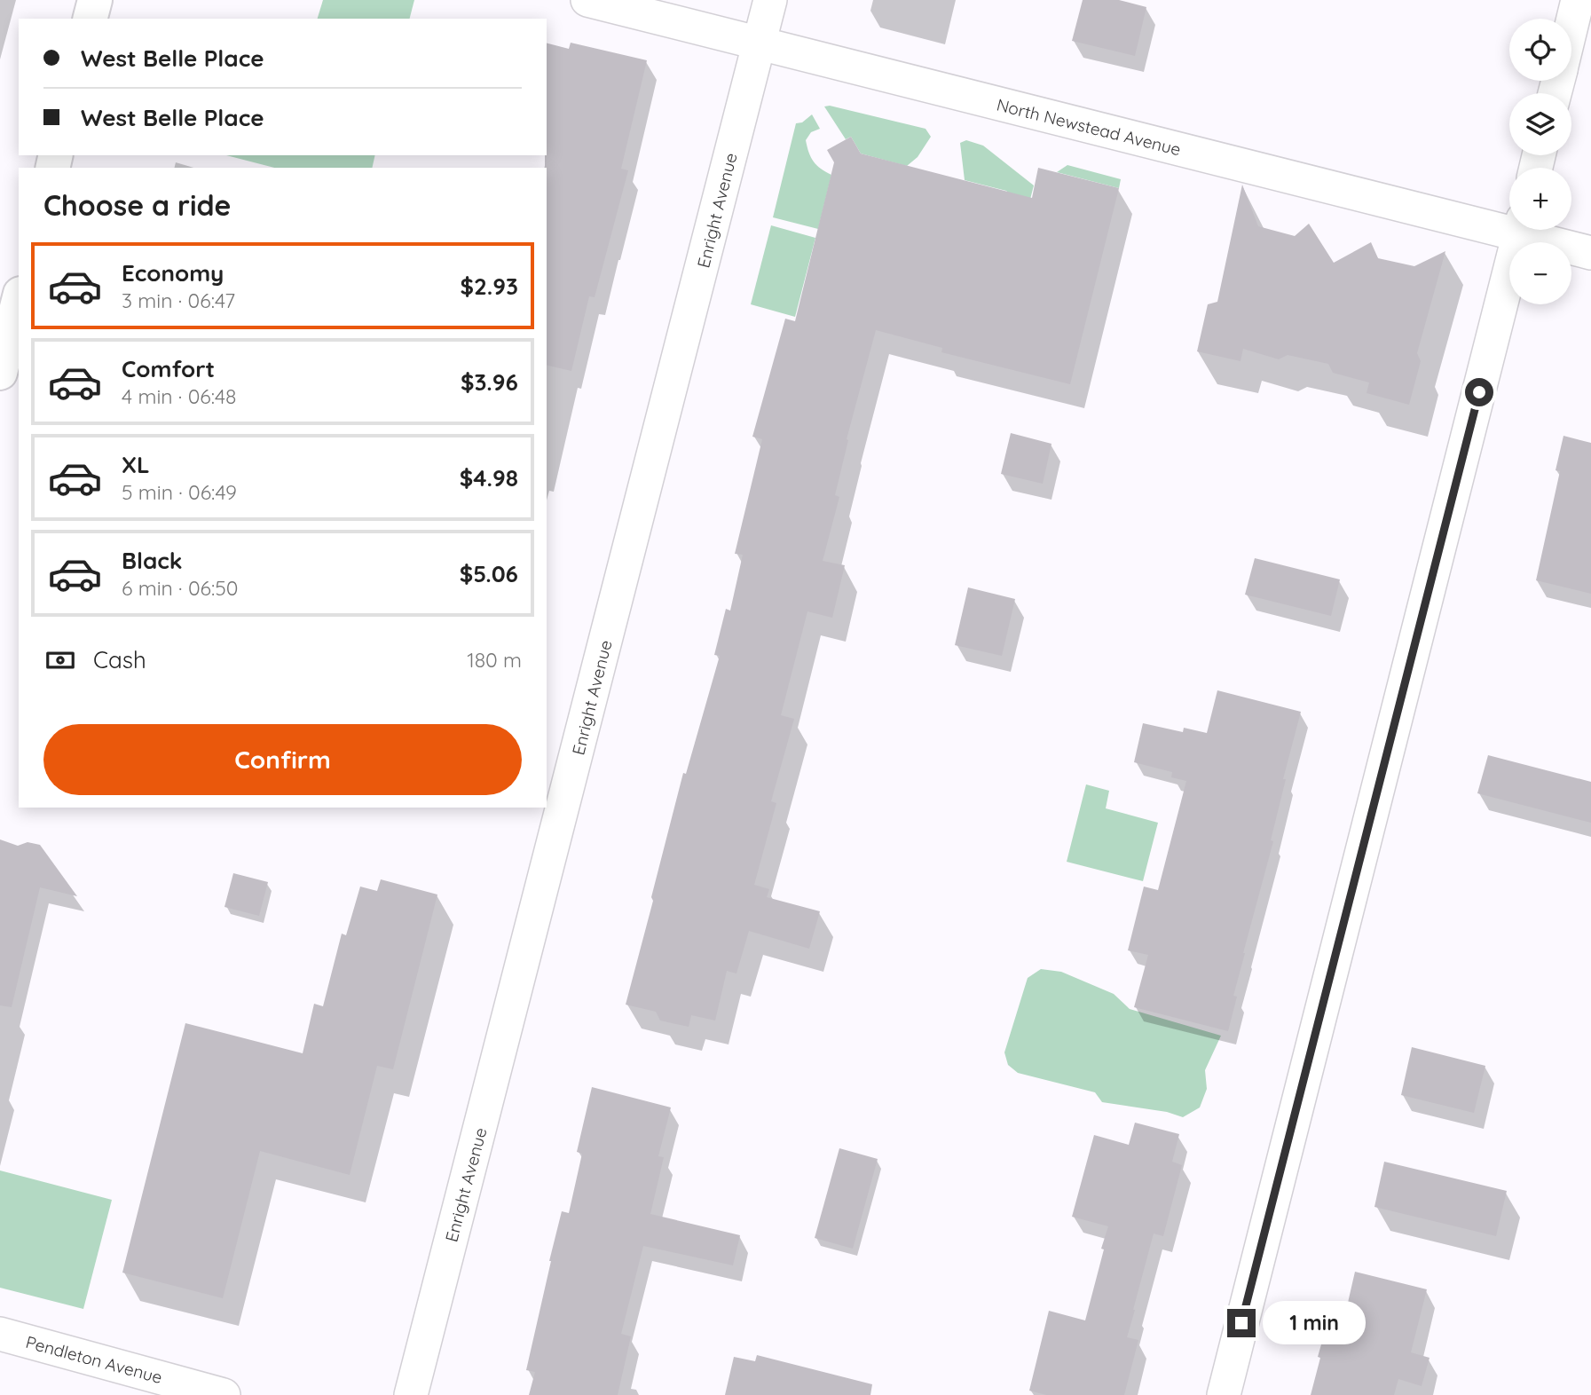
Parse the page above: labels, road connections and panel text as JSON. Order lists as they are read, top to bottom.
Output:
{
  "streets": {
    "street": ["North Newstead Avenue", "Enright Avenue", "Pendleton Avenue"]
  },
  "crossings": [
    ["North Newstead Avenue", "Enright Avenue"]
  ],
  "page": {
    "map_buttons": ["+", "−"],
    "banner": ["West Belle Place", "West Belle Place"],
    "heading": "Choose a ride",
    "list": [
      {
        "name": "Economy",
        "note": "3 min · 06:47",
        "value": "$2.93"
      },
      {
        "name": "Comfort",
        "note": "4 min · 06:48",
        "value": "$3.96"
      },
      {
        "name": "XL",
        "note": "5 min · 06:49",
        "value": "$4.98"
      },
      {
        "name": "Black",
        "note": "6 min · 06:50",
        "value": "$5.06"
      }
    ],
    "pay": ["Cash", "180 m"],
    "buttons": "Confirm",
    "bubble": "1 min"
  }
}
